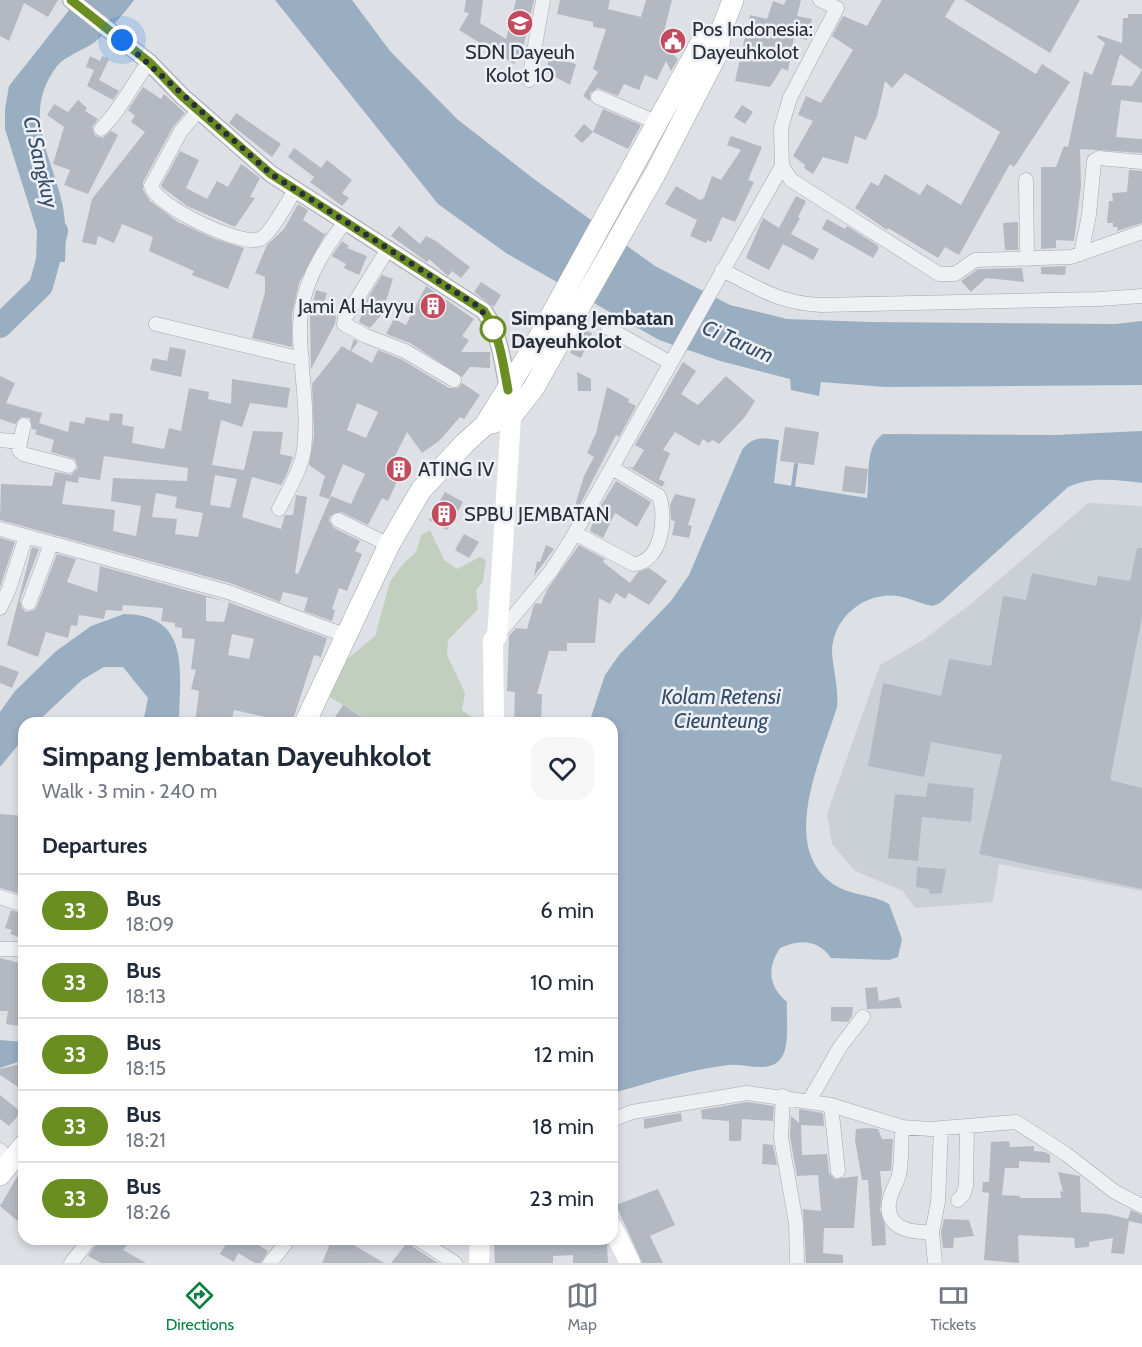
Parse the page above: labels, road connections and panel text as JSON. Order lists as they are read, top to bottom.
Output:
{
  "water": ["Ci Sangkuy", "Ci Tarum", "Kolam Retensi Cieunteung"],
  "places": {
    "school or university": ["SDN Dayeuh Kolot 10"],
    "public building": ["Pos Indonesia: Dayeuhkolot"],
    "building": ["Jami Al Hayyu", "ATING IV", "SPBU JEMBATAN"],
    "other": ["Simpang Jembatan Dayeuhkolot"]
  },
  "lines": ["bus line 33"],
  "page": {
    "heading": [
      ["Simpang Jembatan Dayeuhkolot", "Walk · 3 min · 240 m"],
      "Departures"
    ],
    "list": [
      {
        "mark": "33",
        "name": "Bus",
        "note": "18:09",
        "value": "6 min"
      },
      {
        "mark": "33",
        "name": "Bus",
        "note": "18:13",
        "value": "10 min"
      },
      {
        "mark": "33",
        "name": "Bus",
        "note": "18:15",
        "value": "12 min"
      },
      {
        "mark": "33",
        "name": "Bus",
        "note": "18:21",
        "value": "18 min"
      },
      {
        "mark": "33",
        "name": "Bus",
        "note": "18:26",
        "value": "23 min"
      }
    ],
    "tabs": ["Directions", "Map", "Tickets"]
  }
}
